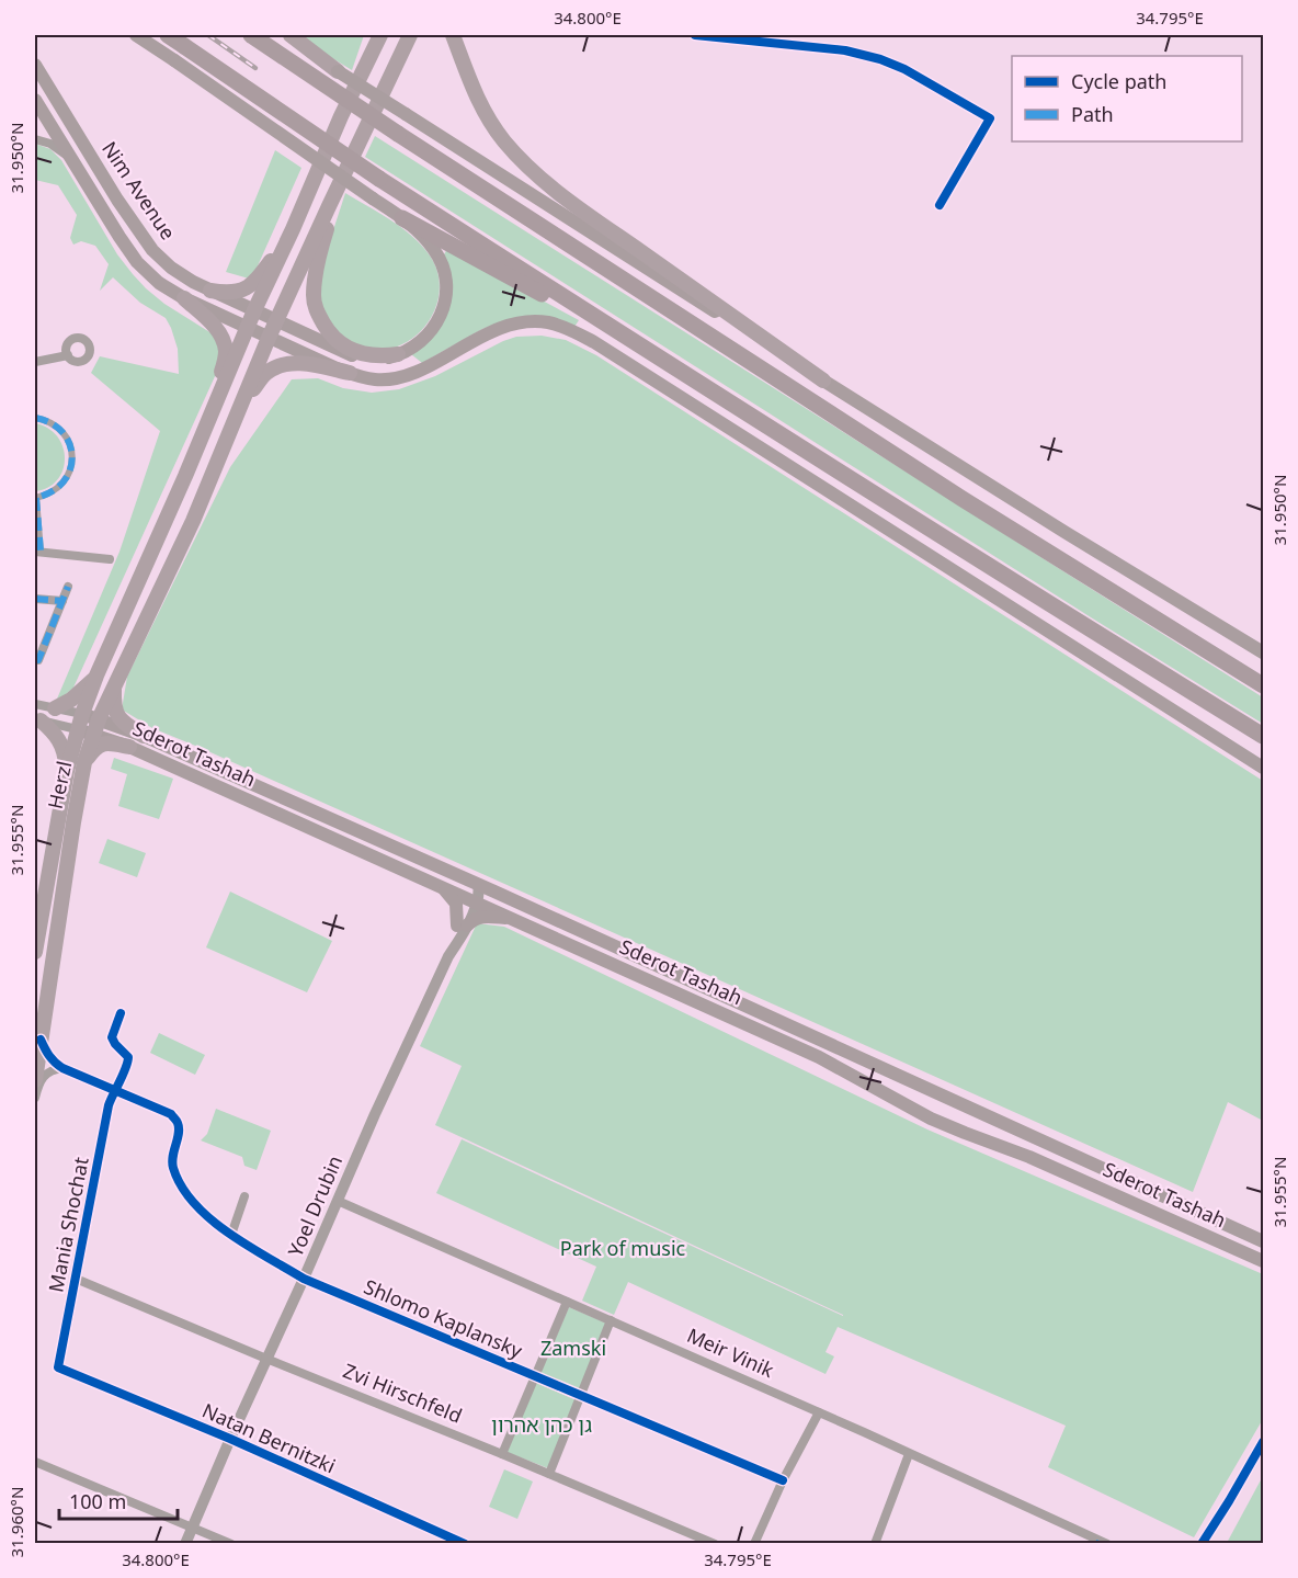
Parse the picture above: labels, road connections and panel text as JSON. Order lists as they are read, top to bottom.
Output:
{
  "streets": {
    "main road": ["Nim Avenue", "Sderot Tashah", "Herzl"],
    "street": [
      "Yoel Drubin",
      "Mania Shochat",
      "Shlomo Kaplansky",
      "Meir Vinik",
      "Zvi Hirschfeld",
      "Natan Bernitzki"
    ]
  },
  "crossings": [
    ["Sderot Tashah", "Herzl"],
    ["Sderot Tashah", "Yoel Drubin"],
    ["Yoel Drubin", "Shlomo Kaplansky"],
    ["Yoel Drubin", "Meir Vinik"],
    ["Yoel Drubin", "Zvi Hirschfeld"],
    ["Yoel Drubin", "Natan Bernitzki"],
    ["Mania Shochat", "Shlomo Kaplansky"],
    ["Mania Shochat", "Zvi Hirschfeld"],
    ["Mania Shochat", "Natan Bernitzki"]
  ],
  "parks": ["Park of music", "Zamski", "גן כהן אהרון"],
  "legend": ["Cycle path", "Path"],
  "scale_bar": "100 m",
  "coordinates": [
    "34.800°E",
    "34.795°E",
    "31.950°N",
    "31.955°N",
    "31.960°N"
  ]
}
